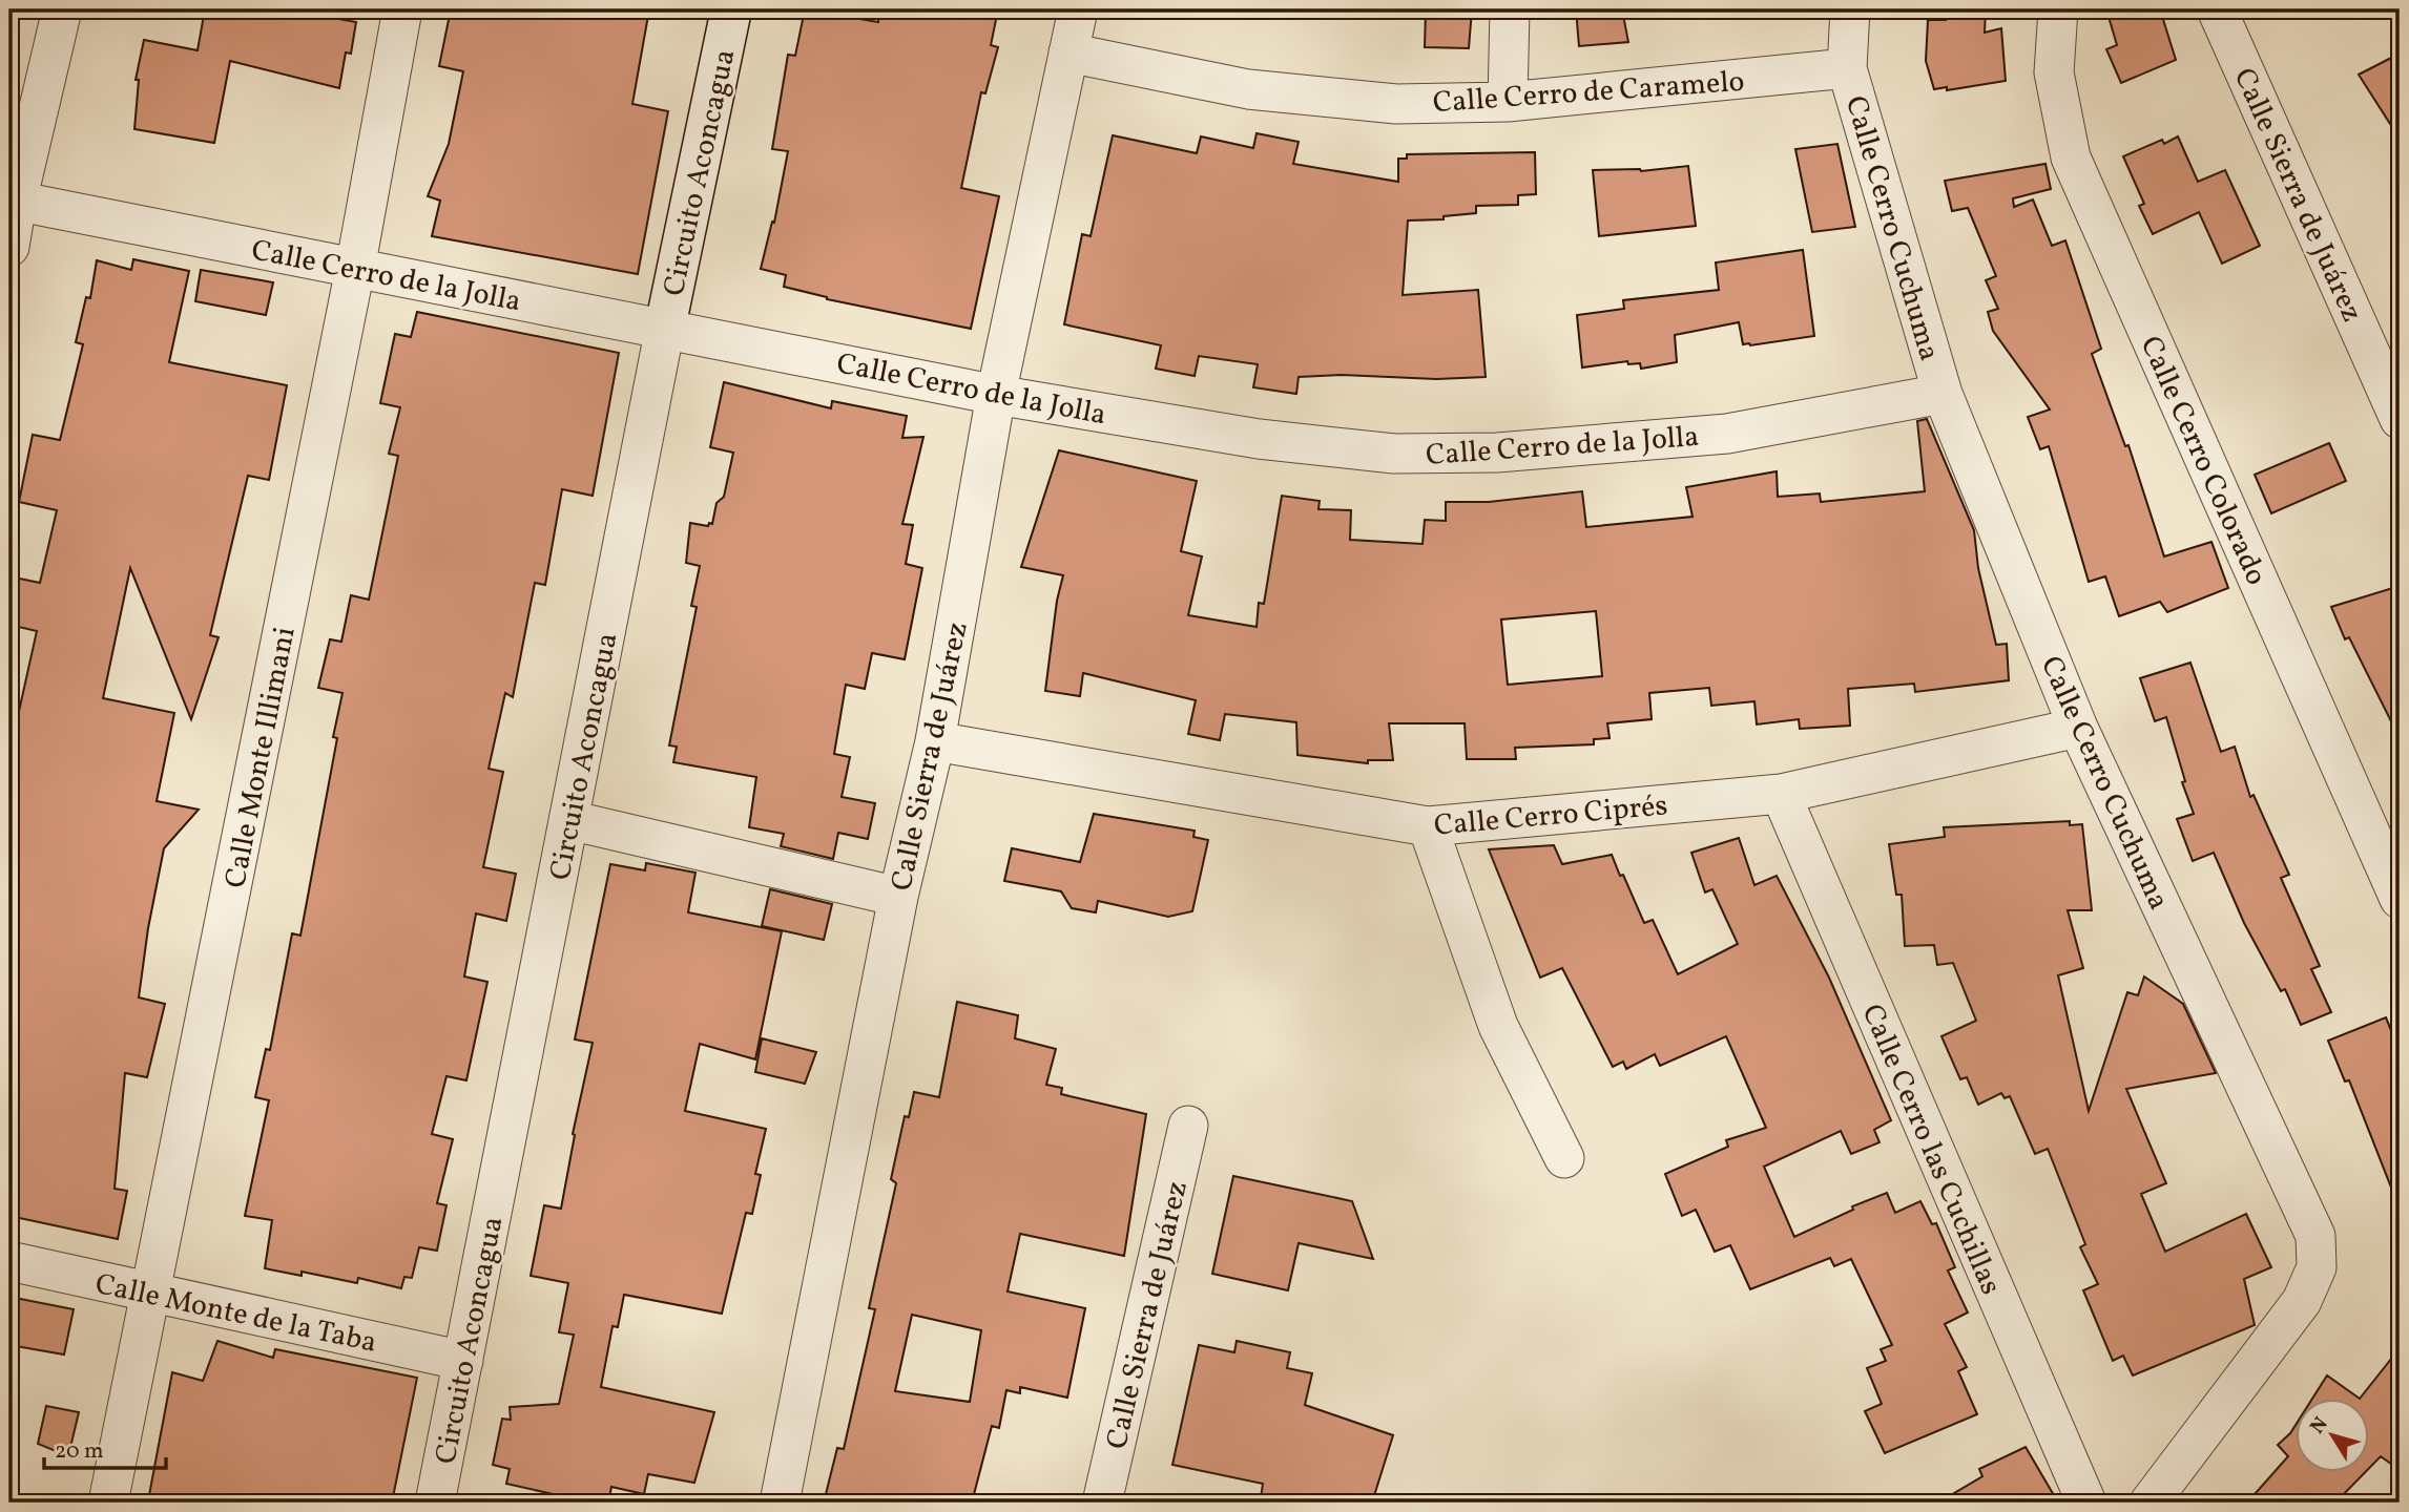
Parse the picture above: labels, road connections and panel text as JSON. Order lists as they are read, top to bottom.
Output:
{
  "streets": {
    "street": [
      "Calle Cerro de Caramelo",
      "Circuito Aconcagua",
      "Calle Sierra de Juárez",
      "Calle Cerro Cuchuma",
      "Calle Cerro de la Jolla",
      "Calle Cerro Colorado",
      "Calle Monte Illimani",
      "Calle Cerro Ciprés",
      "Calle Cerro las Cuchillas",
      "Calle Monte de la Taba"
    ]
  },
  "crossings": [
    ["Calle Cerro de Caramelo", "Calle Sierra de Juárez"],
    ["Calle Cerro de Caramelo", "Calle Cerro Cuchuma"],
    ["Circuito Aconcagua", "Calle Cerro de la Jolla"],
    ["Circuito Aconcagua", "Calle Monte de la Taba"],
    ["Calle Sierra de Juárez", "Calle Cerro de la Jolla"],
    ["Calle Sierra de Juárez", "Calle Cerro Ciprés"],
    ["Calle Cerro Cuchuma", "Calle Cerro de la Jolla"],
    ["Calle Cerro Cuchuma", "Calle Cerro Ciprés"],
    ["Calle Cerro de la Jolla", "Calle Monte Illimani"],
    ["Calle Monte Illimani", "Calle Monte de la Taba"],
    ["Calle Cerro Ciprés", "Calle Cerro las Cuchillas"]
  ],
  "scale_bar": "20 m",
  "north": "top left"
}
